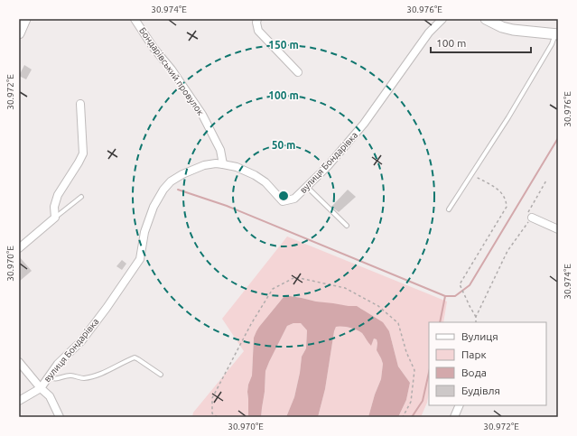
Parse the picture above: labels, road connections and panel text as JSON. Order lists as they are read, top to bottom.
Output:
{
  "streets": {
    "street": ["Бондарівський провулок", "вулиця Бондарівка"]
  },
  "crossings": [
    ["Бондарівський провулок", "вулиця Бондарівка"]
  ],
  "legend": [
    "Вулиця",
    "Парк",
    "Вода",
    "Будівля"
  ],
  "scale_bar": "100 m",
  "coordinates": [
    "30.974°E",
    "30.976°E",
    "30.972°E",
    "30.970°E"
  ],
  "rings": ["150 m", "100 m", "50 m"]
}
